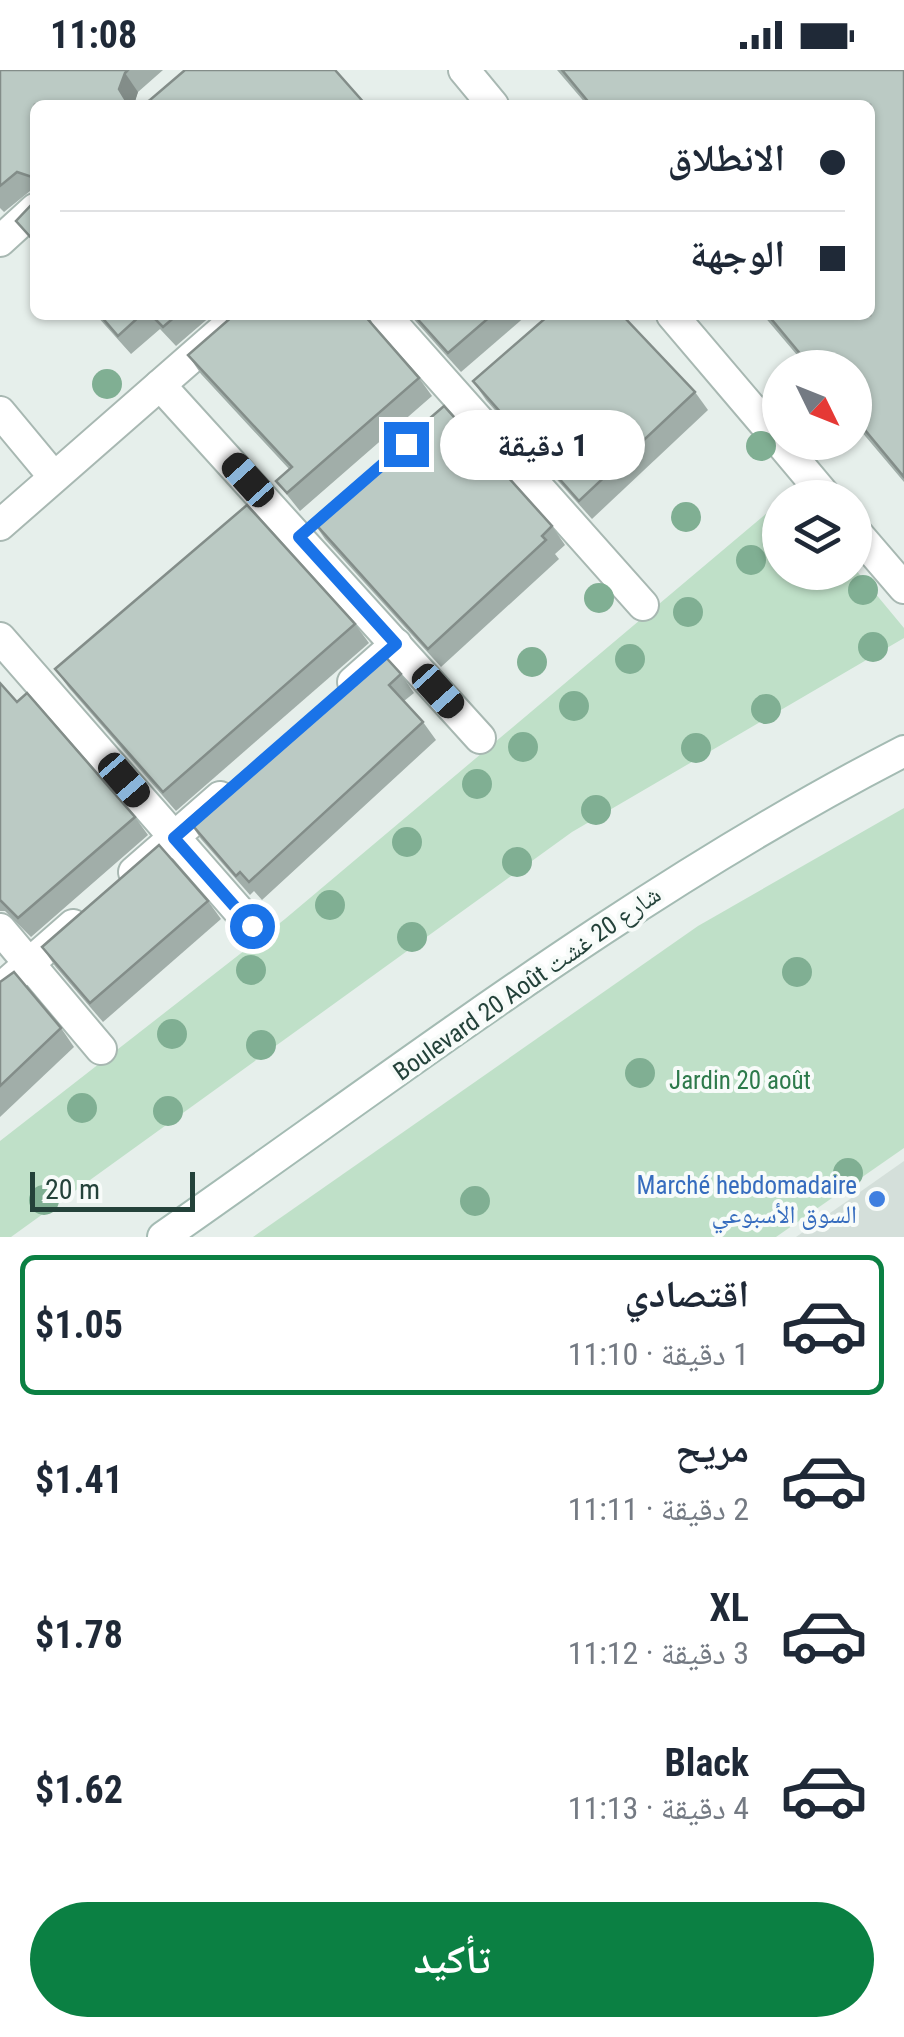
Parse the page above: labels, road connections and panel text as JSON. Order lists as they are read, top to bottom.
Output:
{
  "streets": {
    "street": ["Boulevard 20 Août شارع 20 غشت"]
  },
  "parks": ["Jardin 20 août"],
  "places": ["Marché hebdomadaire السوق الأسبوعي"],
  "scale_bar": "20 m",
  "north": "bottom right",
  "page": {
    "status": "11:08",
    "banner": ["الانطلاق", "الوجهة"],
    "bubble": "1 دقيقة",
    "scale": "20 m",
    "list": [
      {
        "name": "اقتصادي",
        "note": "1 دقيقة · 11:10",
        "value": "$1.05"
      },
      {
        "name": "مريح",
        "note": "2 دقيقة · 11:11",
        "value": "$1.41"
      },
      {
        "name": "XL",
        "note": "3 دقيقة · 11:12",
        "value": "$1.78"
      },
      {
        "name": "Black",
        "note": "4 دقيقة · 11:13",
        "value": "$1.62"
      }
    ],
    "buttons": "تأكيد"
  }
}
